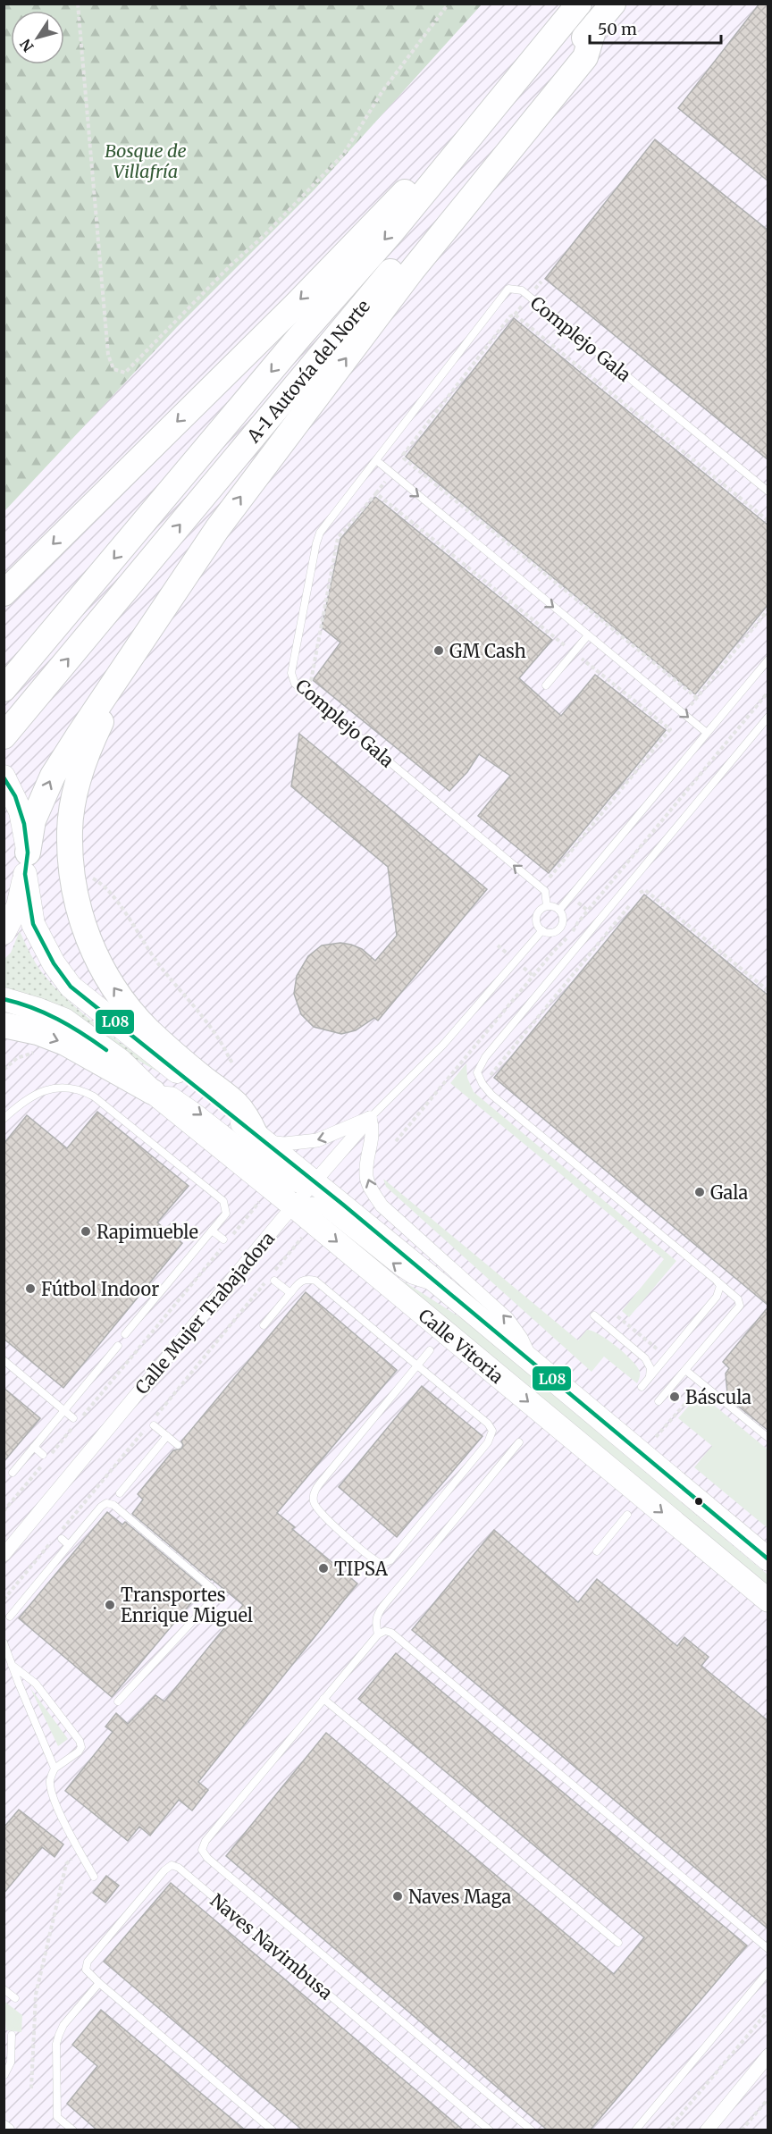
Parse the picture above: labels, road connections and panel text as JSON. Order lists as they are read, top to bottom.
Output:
{
  "streets": {
    "highway": ["A-1 Autovía del Norte", "Calle Vitoria"],
    "street": ["Calle Mujer Trabajadora"],
    "lane": ["Complejo Gala", "Naves Navimbusa"]
  },
  "crossings": [
    ["Calle Mujer Trabajadora", "Calle Vitoria"]
  ],
  "one_way": ["Complejo Gala"],
  "parks": ["Bosque de Villafría"],
  "places": [
    "GM Cash",
    "Gala",
    "Rapimueble",
    "Fútbol Indoor",
    "Báscula",
    "TIPSA",
    "Transportes Enrique Miguel",
    "Naves Maga"
  ],
  "lines": ["transit line L08"],
  "scale_bar": "50 m",
  "north": "bottom left"
}
